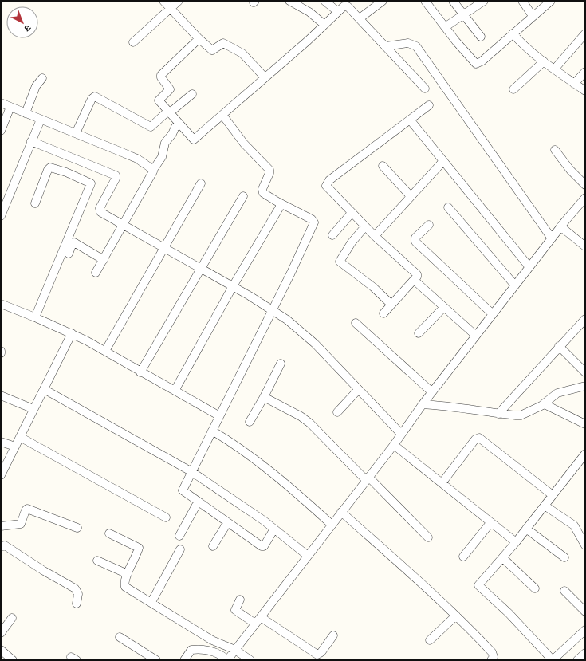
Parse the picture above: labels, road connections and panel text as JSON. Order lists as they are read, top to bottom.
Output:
{
  "north": "bottom right"
}
